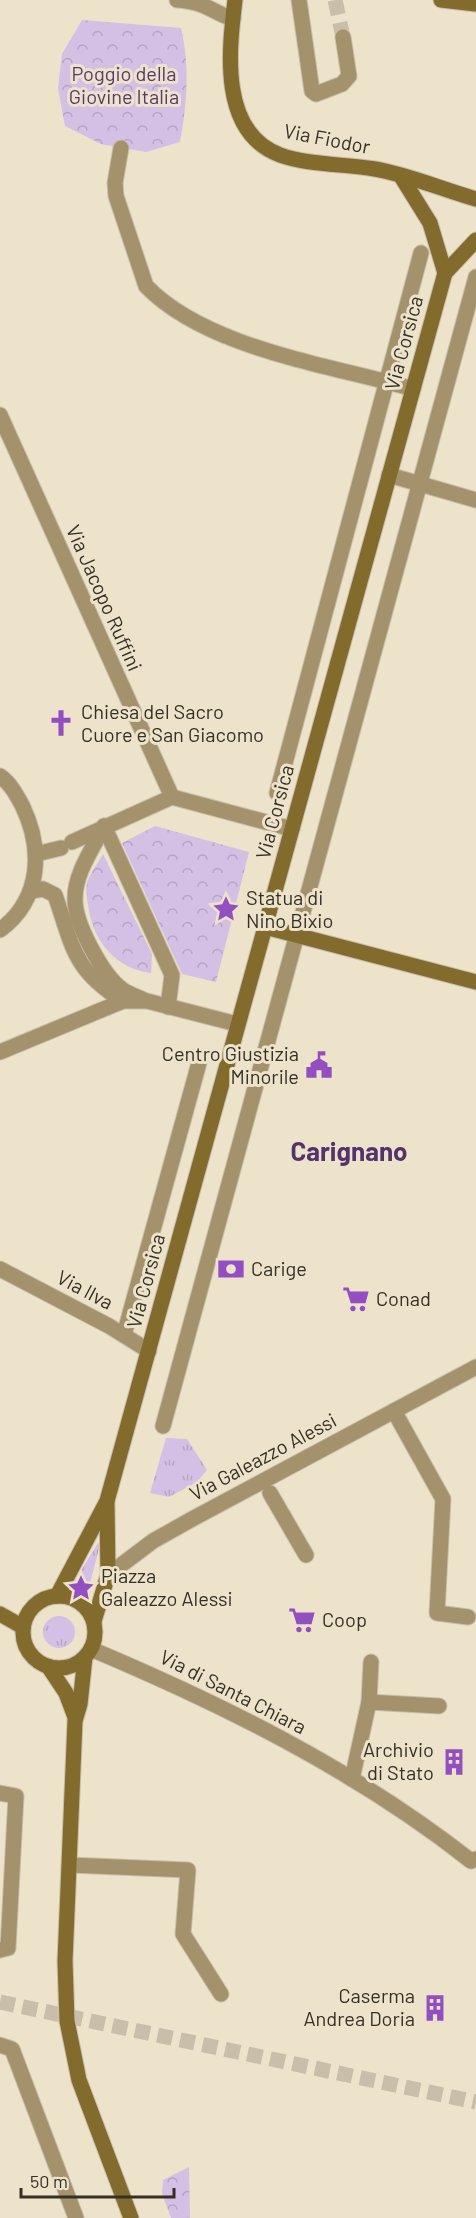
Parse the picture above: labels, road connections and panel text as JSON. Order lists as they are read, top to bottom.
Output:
{
  "streets": {
    "street": [
      "Via Fiodor",
      "Via Corsica",
      "Via Jacopo Ruffini",
      "Via Ilva",
      "Via Galeazzo Alessi",
      "Via di Santa Chiara"
    ]
  },
  "crossings": [
    ["Via Corsica", "Via Ilva"]
  ],
  "districts": ["Carignano"],
  "parks": ["Poggio della Giovine Italia"],
  "places": {
    "church": ["Chiesa del Sacro Cuore e San Giacomo"],
    "place": ["Statua di Nino Bixio", "Piazza Galeazzo Alessi"],
    "public building": ["Centro Giustizia Minorile"],
    "bank": ["Carige"],
    "supermarket": ["Conad", "Coop"],
    "building": ["Archivio di Stato", "Caserma Andrea Doria"]
  },
  "scale_bar": "50 m"
}
